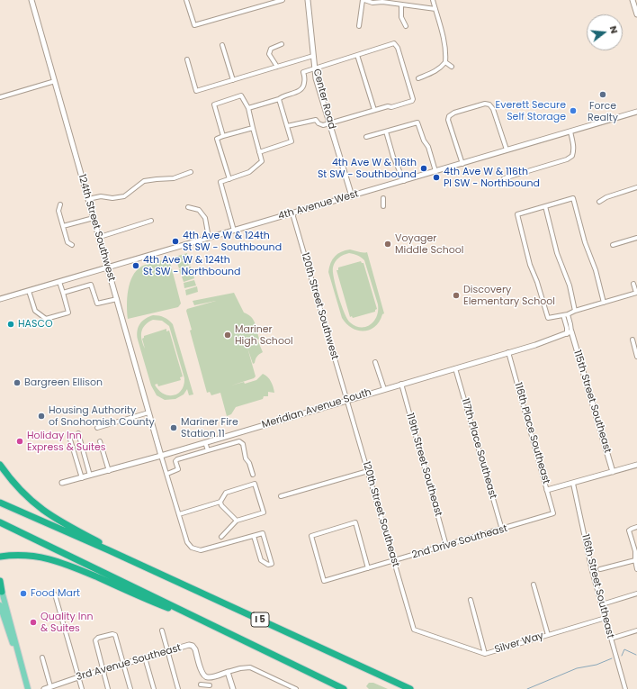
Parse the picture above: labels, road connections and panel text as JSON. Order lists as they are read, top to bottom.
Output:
{
  "streets": {
    "highway": ["I 5"],
    "street": [
      "Center Road",
      "4th Avenue West",
      "124th Street Southwest",
      "120th Street Southwest",
      "115th Street Southeast",
      "Meridian Avenue South",
      "116th Place Southeast",
      "117th Place Southeast",
      "119th Street Southeast",
      "120th Street Southeast",
      "2nd Drive Southeast",
      "116th Street Southeast",
      "Silver Way",
      "3rd Avenue Southeast"
    ]
  },
  "crossings": [
    ["Center Road", "4th Avenue West"],
    ["4th Avenue West", "124th Street Southwest"],
    ["4th Avenue West", "120th Street Southwest"],
    ["124th Street Southwest", "Meridian Avenue South"],
    ["120th Street Southwest", "Meridian Avenue South"],
    ["120th Street Southwest", "120th Street Southeast"],
    ["115th Street Southeast", "Meridian Avenue South"],
    ["Meridian Avenue South", "116th Place Southeast"],
    ["Meridian Avenue South", "117th Place Southeast"],
    ["Meridian Avenue South", "119th Street Southeast"],
    ["Meridian Avenue South", "120th Street Southeast"],
    ["116th Place Southeast", "2nd Drive Southeast"],
    ["117th Place Southeast", "2nd Drive Southeast"],
    ["119th Street Southeast", "2nd Drive Southeast"],
    ["120th Street Southeast", "2nd Drive Southeast"],
    ["120th Street Southeast", "Silver Way"],
    ["116th Street Southeast", "Silver Way"]
  ],
  "places": [
    "Force Realty",
    "Everett Secure Self Storage",
    "4th Ave W & 116th St SW - Southbound",
    "4th Ave W & 116th Pl SW - Northbound",
    "4th Ave W & 124th St SW - Southbound",
    "Voyager Middle School",
    "4th Ave W & 124th St SW - Northbound",
    "Discovery Elementary School",
    "HASCO",
    "Mariner High School",
    "Bargreen Ellison",
    "Housing Authority of Snohomish County",
    "Mariner Fire Station 11",
    "Holiday Inn Express & Suites",
    "Food Mart",
    "Quality Inn & Suites"
  ],
  "north": "right"
}
